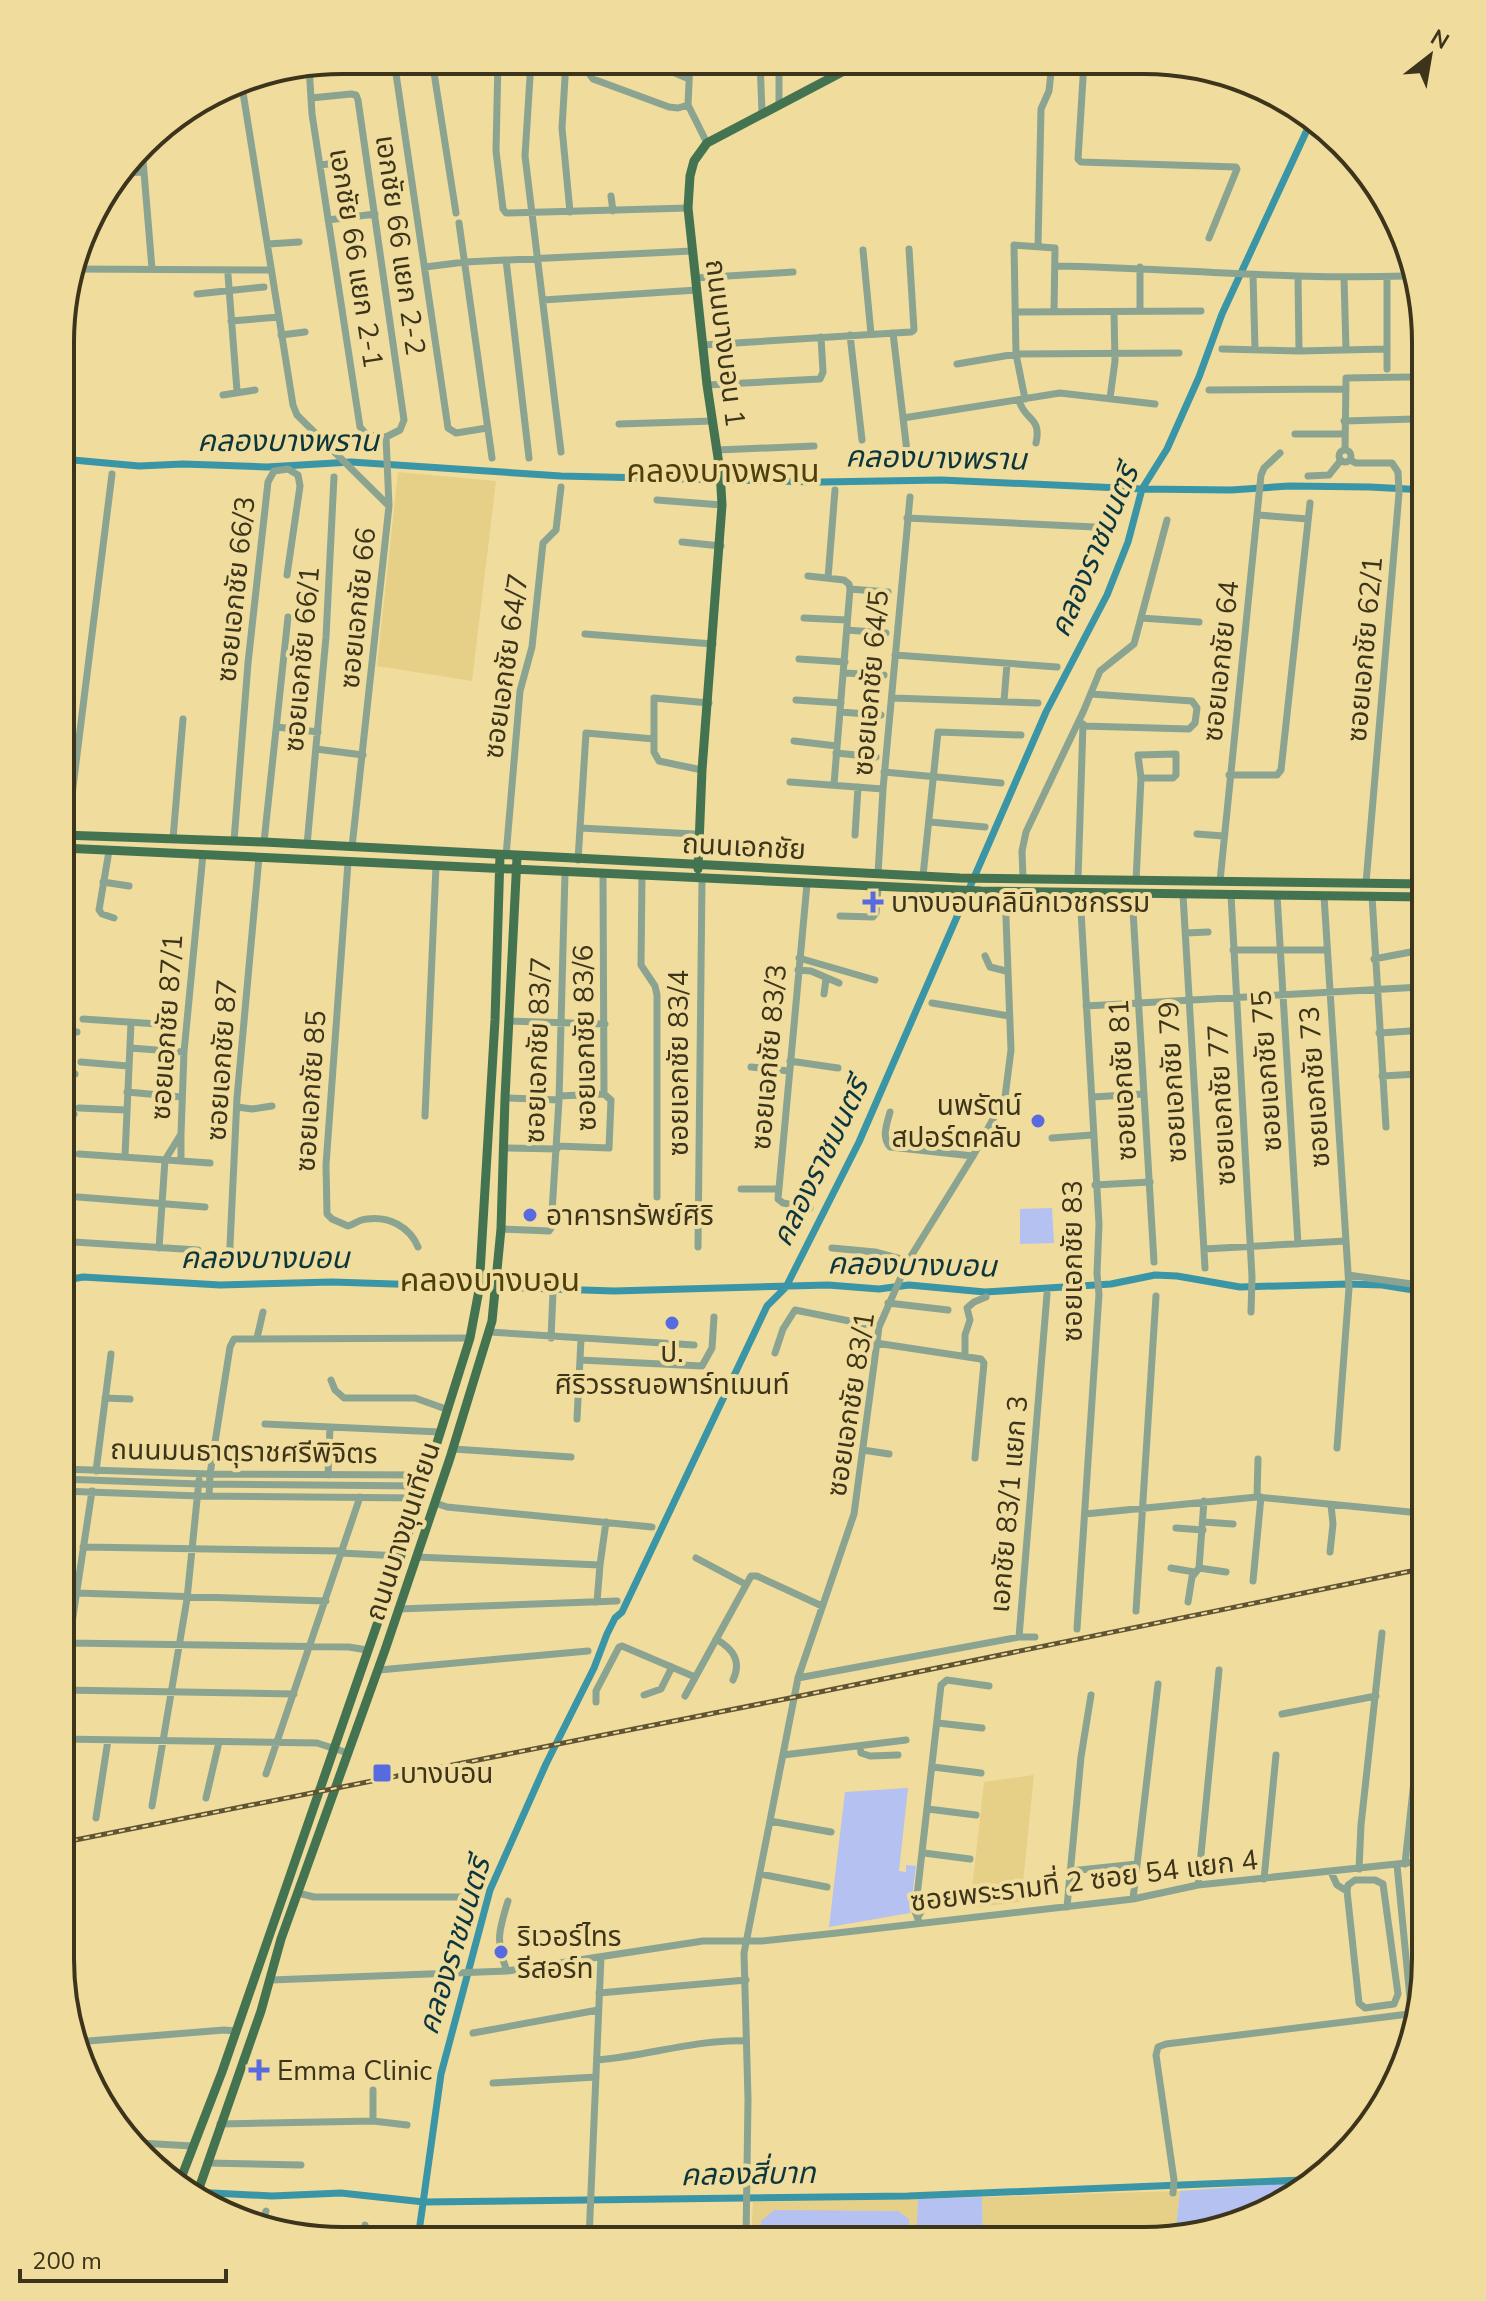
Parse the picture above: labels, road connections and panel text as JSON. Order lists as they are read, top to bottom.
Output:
{
  "streets": {
    "main road": ["ถนนบางบอน 1", "ถนนเอกชัย", "ถนนบางขุนเทียน"],
    "street": [
      "เอกชัย 66 แยก 2-2",
      "เอกชัย 66 แยก 2-1",
      "ซอยเอกชัย 66/3",
      "ซอยเอกชัย 66",
      "ซอยเอกชัย 62/1",
      "ซอยเอกชัย 66/1",
      "ซอยเอกชัย 64",
      "ซอยเอกชัย 64/7",
      "ซอยเอกชัย 64/5",
      "ซอยเอกชัย 87/1",
      "ซอยเอกชัย 83/6",
      "ซอยเอกชัย 83/7",
      "ซอยเอกชัย 83/3",
      "ซอยเอกชัย 87",
      "ซอยเอกชัย 83/4",
      "ซอยเอกชัย 75",
      "ซอยเอกชัย 81",
      "ซอยเอกชัย 79",
      "ซอยเอกชัย 73",
      "ซอยเอกชัย 85",
      "ซอยเอกชัย 77",
      "ซอยเอกชัย 83",
      "ซอยเอกชัย 83/1",
      "ถนนมนธาตุราชศรีพิจิตร",
      "เอกชัย 83/1 แยก 3",
      "ซอยพระรามที่ 2 ซอย 54 แยก 4"
    ]
  },
  "crossings": [
    ["เอกชัย 66 แยก 2-2", "เอกชัย 66 แยก 2-1"],
    ["ถนนบางบอน 1", "ถนนเอกชัย"],
    ["ถนนบางบอน 1", "ซอยเอกชัย 83/4"],
    ["ซอยเอกชัย 66/3", "ถนนเอกชัย"],
    ["ซอยเอกชัย 66", "ถนนเอกชัย"],
    ["ซอยเอกชัย 62/1", "ถนนเอกชัย"],
    ["ซอยเอกชัย 66/1", "ถนนเอกชัย"],
    ["ซอยเอกชัย 64", "ถนนเอกชัย"],
    ["ซอยเอกชัย 64/7", "ถนนเอกชัย"],
    ["ซอยเอกชัย 64/7", "ถนนบางขุนเทียน"],
    ["ซอยเอกชัย 64/5", "ถนนเอกชัย"],
    ["ถนนเอกชัย", "ซอยเอกชัย 87/1"],
    ["ถนนเอกชัย", "ซอยเอกชัย 83/6"],
    ["ถนนเอกชัย", "ซอยเอกชัย 83/7"],
    ["ถนนเอกชัย", "ซอยเอกชัย 83/3"],
    ["ถนนเอกชัย", "ซอยเอกชัย 87"],
    ["ถนนเอกชัย", "ซอยเอกชัย 83/4"],
    ["ถนนเอกชัย", "ซอยเอกชัย 75"],
    ["ถนนเอกชัย", "ซอยเอกชัย 81"],
    ["ถนนเอกชัย", "ซอยเอกชัย 79"],
    ["ถนนเอกชัย", "ซอยเอกชัย 73"],
    ["ถนนเอกชัย", "ซอยเอกชัย 85"],
    ["ถนนเอกชัย", "ซอยเอกชัย 77"],
    ["ถนนเอกชัย", "ซอยเอกชัย 83"],
    ["ถนนเอกชัย", "ซอยเอกชัย 83/1"],
    ["ถนนเอกชัย", "ถนนบางขุนเทียน"],
    ["ซอยเอกชัย 83/6", "ซอยเอกชัย 83/7"],
    ["ซอยเอกชัย 83/7", "ถนนบางขุนเทียน"],
    ["ซอยเอกชัย 83/1", "เอกชัย 83/1 แยก 3"],
    ["ซอยเอกชัย 83/1", "ซอยพระรามที่ 2 ซอย 54 แยก 4"],
    ["ถนนมนธาตุราชศรีพิจิตร", "ถนนบางขุนเทียน"],
    ["ถนนบางขุนเทียน", "ซอยพระรามที่ 2 ซอย 54 แยก 4"]
  ],
  "districts": ["คลองบางพราน", "คลองบางบอน"],
  "water": [
    "คลองบางพราน",
    "คลองราชมนตรี",
    "คลองบางบอน",
    "คลองสี่บาท"
  ],
  "places": {
    "health": ["บางบอนคลินิกเวชกรรม", "Emma Clinic"],
    "other": [
      "นพรัตน์ สปอร์ตคลับ",
      "อาคารทรัพย์ศิริ",
      "ป. ศิริวรรณอพาร์ทเมนท์",
      "ริเวอร์ไทร รีสอร์ท"
    ],
    "transit": ["บางบอน"]
  },
  "scale_bar": "200 m",
  "north": "top right"
}
